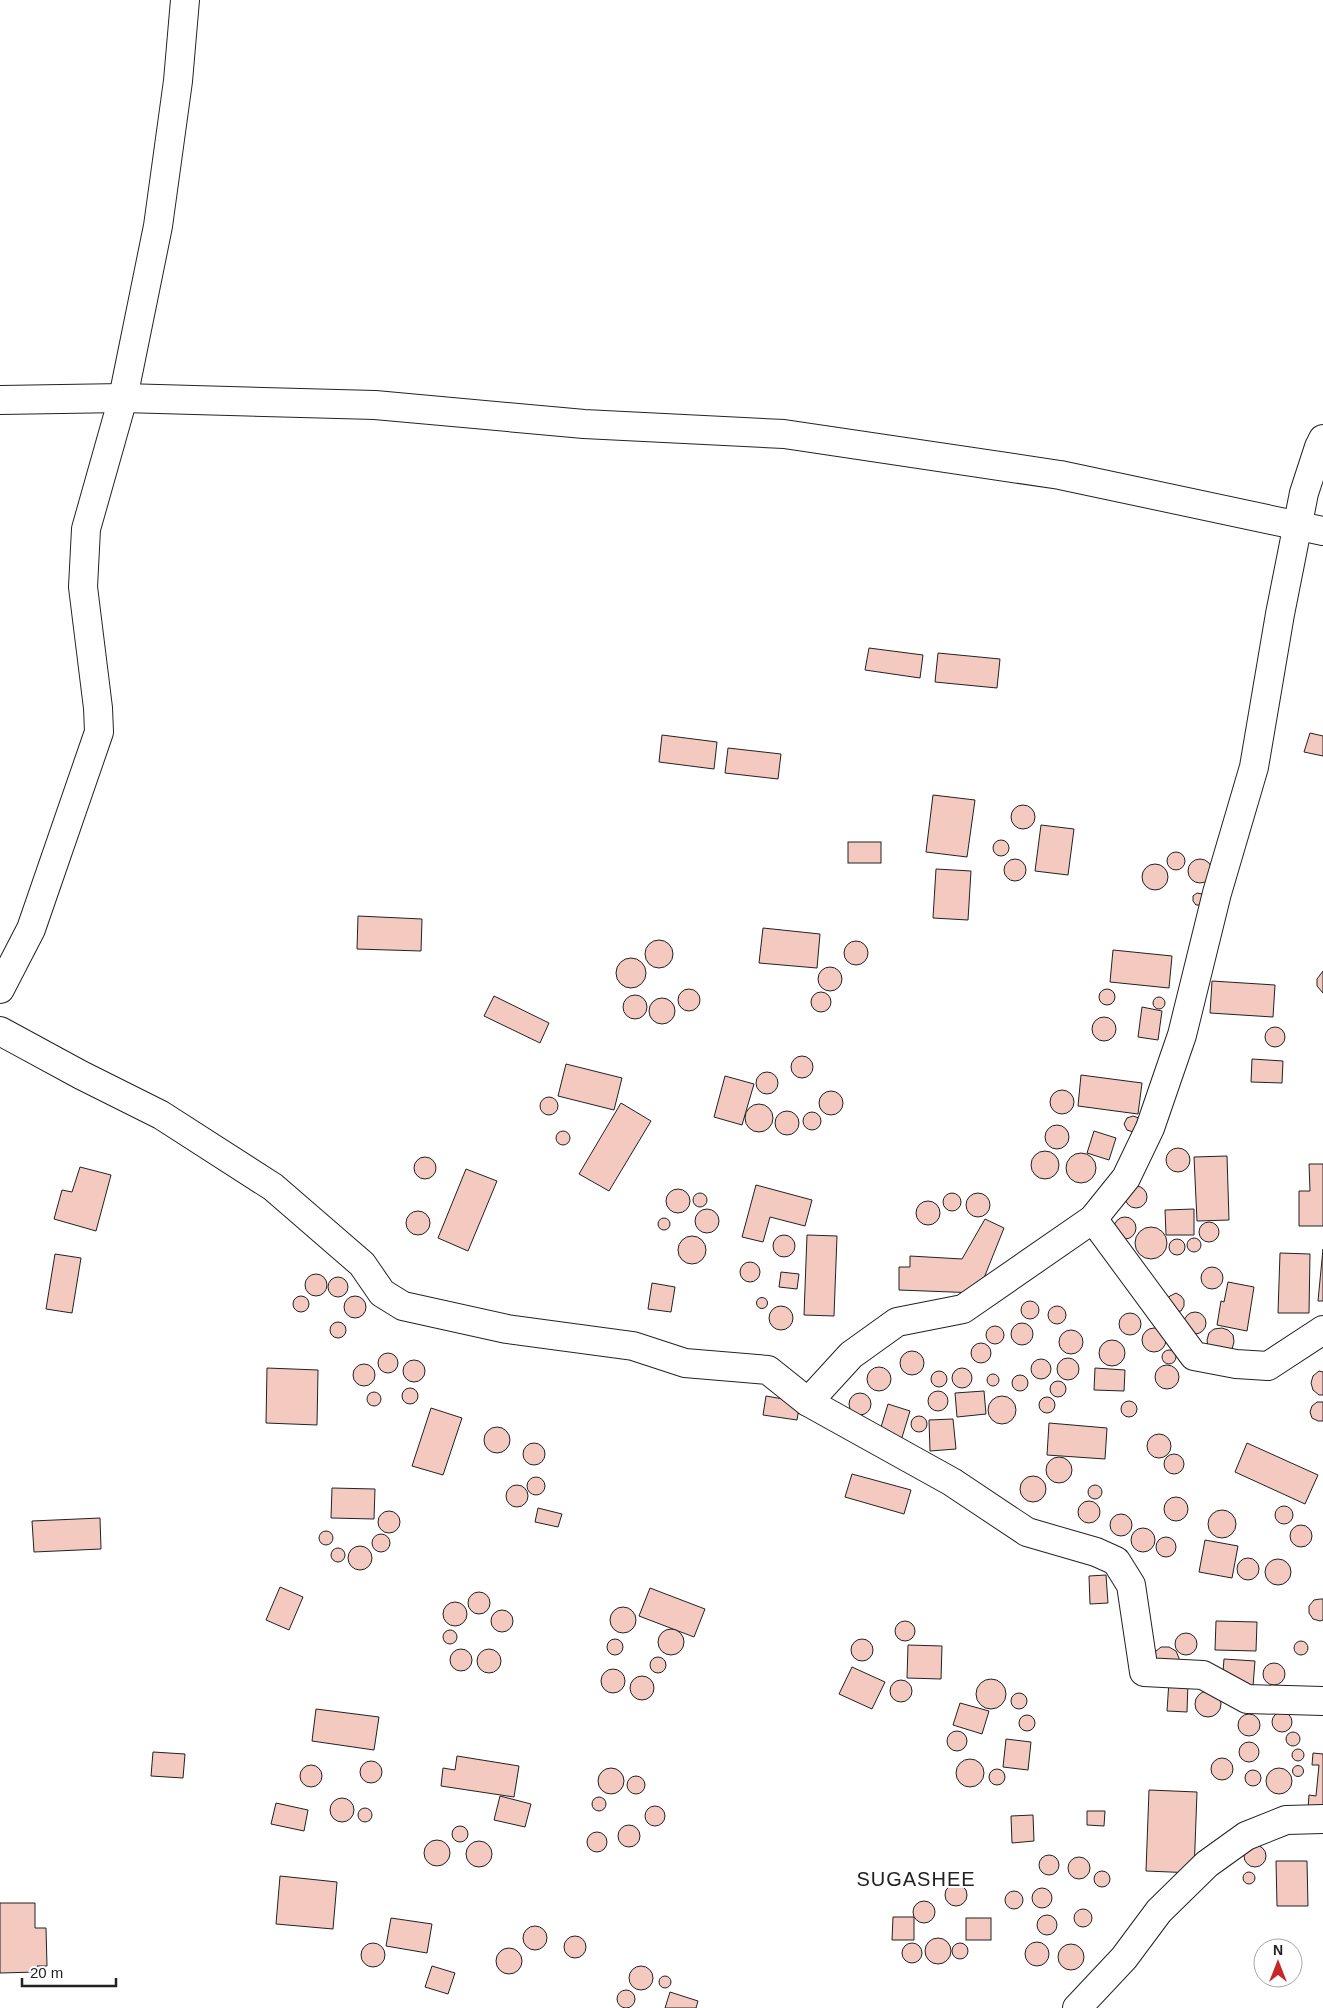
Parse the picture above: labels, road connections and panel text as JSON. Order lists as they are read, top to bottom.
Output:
{
  "districts": ["SUGASHEE"],
  "scale_bar": "20 m",
  "north": "top"
}
